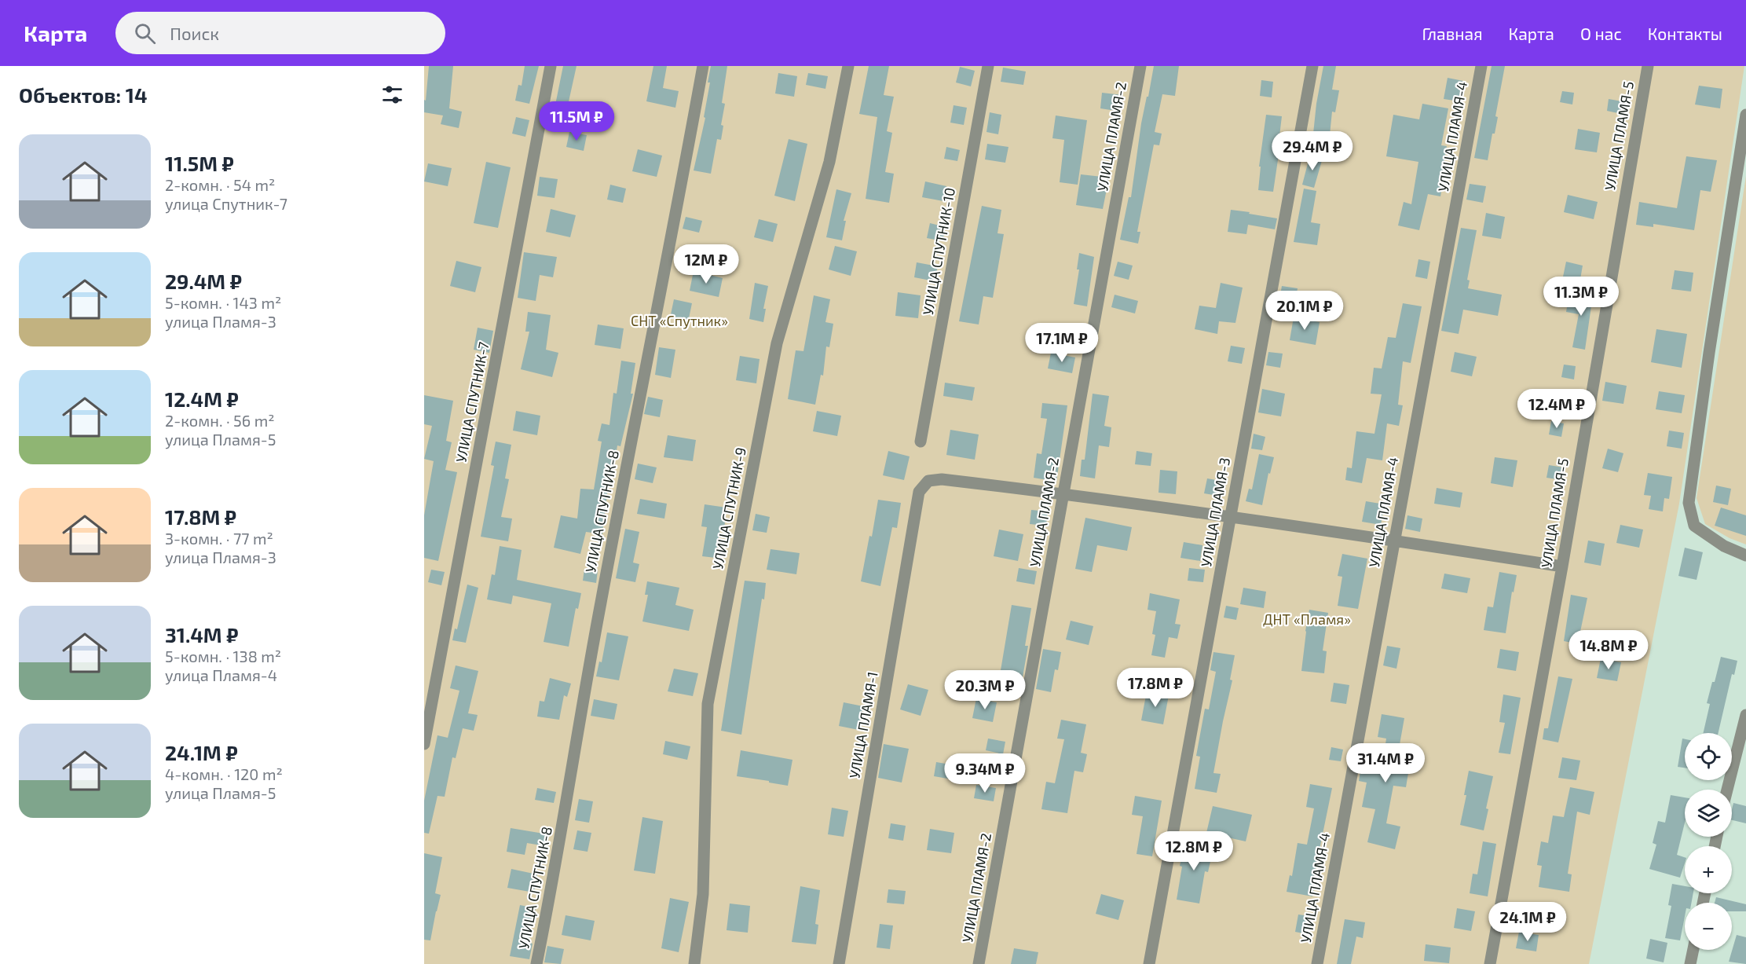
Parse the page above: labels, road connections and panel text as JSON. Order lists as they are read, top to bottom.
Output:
{
  "streets": {
    "street": [
      "УЛИЦА ПЛАМЯ-5",
      "УЛИЦА ПЛАМЯ-2",
      "УЛИЦА ПЛАМЯ-4",
      "УЛИЦА СПУТНИК-10",
      "УЛИЦА СПУТНИК-7",
      "УЛИЦА СПУТНИК-9",
      "УЛИЦА СПУТНИК-8",
      "УЛИЦА ПЛАМЯ-3",
      "УЛИЦА ПЛАМЯ-1"
    ]
  },
  "crossings": [
    ["УЛИЦА ПЛАМЯ-2", "УЛИЦА ПЛАМЯ-1"]
  ],
  "parks": ["СНТ «Спутник»", "ДНТ «Пламя»"],
  "page": {
    "header": "Карта",
    "search": "Поиск",
    "nav": [
      "Главная",
      "Карта",
      "О нас",
      "Контакты"
    ],
    "heading": "Объектов: 14",
    "price": [
      "11.5M ₽",
      "29.4M ₽",
      "12M ₽",
      "11.3M ₽",
      "20.1M ₽",
      "17.1M ₽",
      "12.4M ₽",
      "14.8M ₽",
      "17.8M ₽",
      "20.3M ₽",
      "31.4M ₽",
      "9.34M ₽",
      "12.8M ₽",
      "24.1M ₽"
    ],
    "list": [
      {
        "name": "11.5M ₽",
        "note": "2-комн. · 54 m² · улица Спутник-7"
      },
      {
        "name": "29.4M ₽",
        "note": "5-комн. · 143 m² · улица Пламя-3"
      },
      {
        "name": "12.4M ₽",
        "note": "2-комн. · 56 m² · улица Пламя-5"
      },
      {
        "name": "17.8M ₽",
        "note": "3-комн. · 77 m² · улица Пламя-3"
      },
      {
        "name": "31.4M ₽",
        "note": "5-комн. · 138 m² · улица Пламя-4"
      },
      {
        "name": "24.1M ₽",
        "note": "4-комн. · 120 m² · улица Пламя-5"
      }
    ],
    "map_buttons": ["+", "−"]
  }
}
